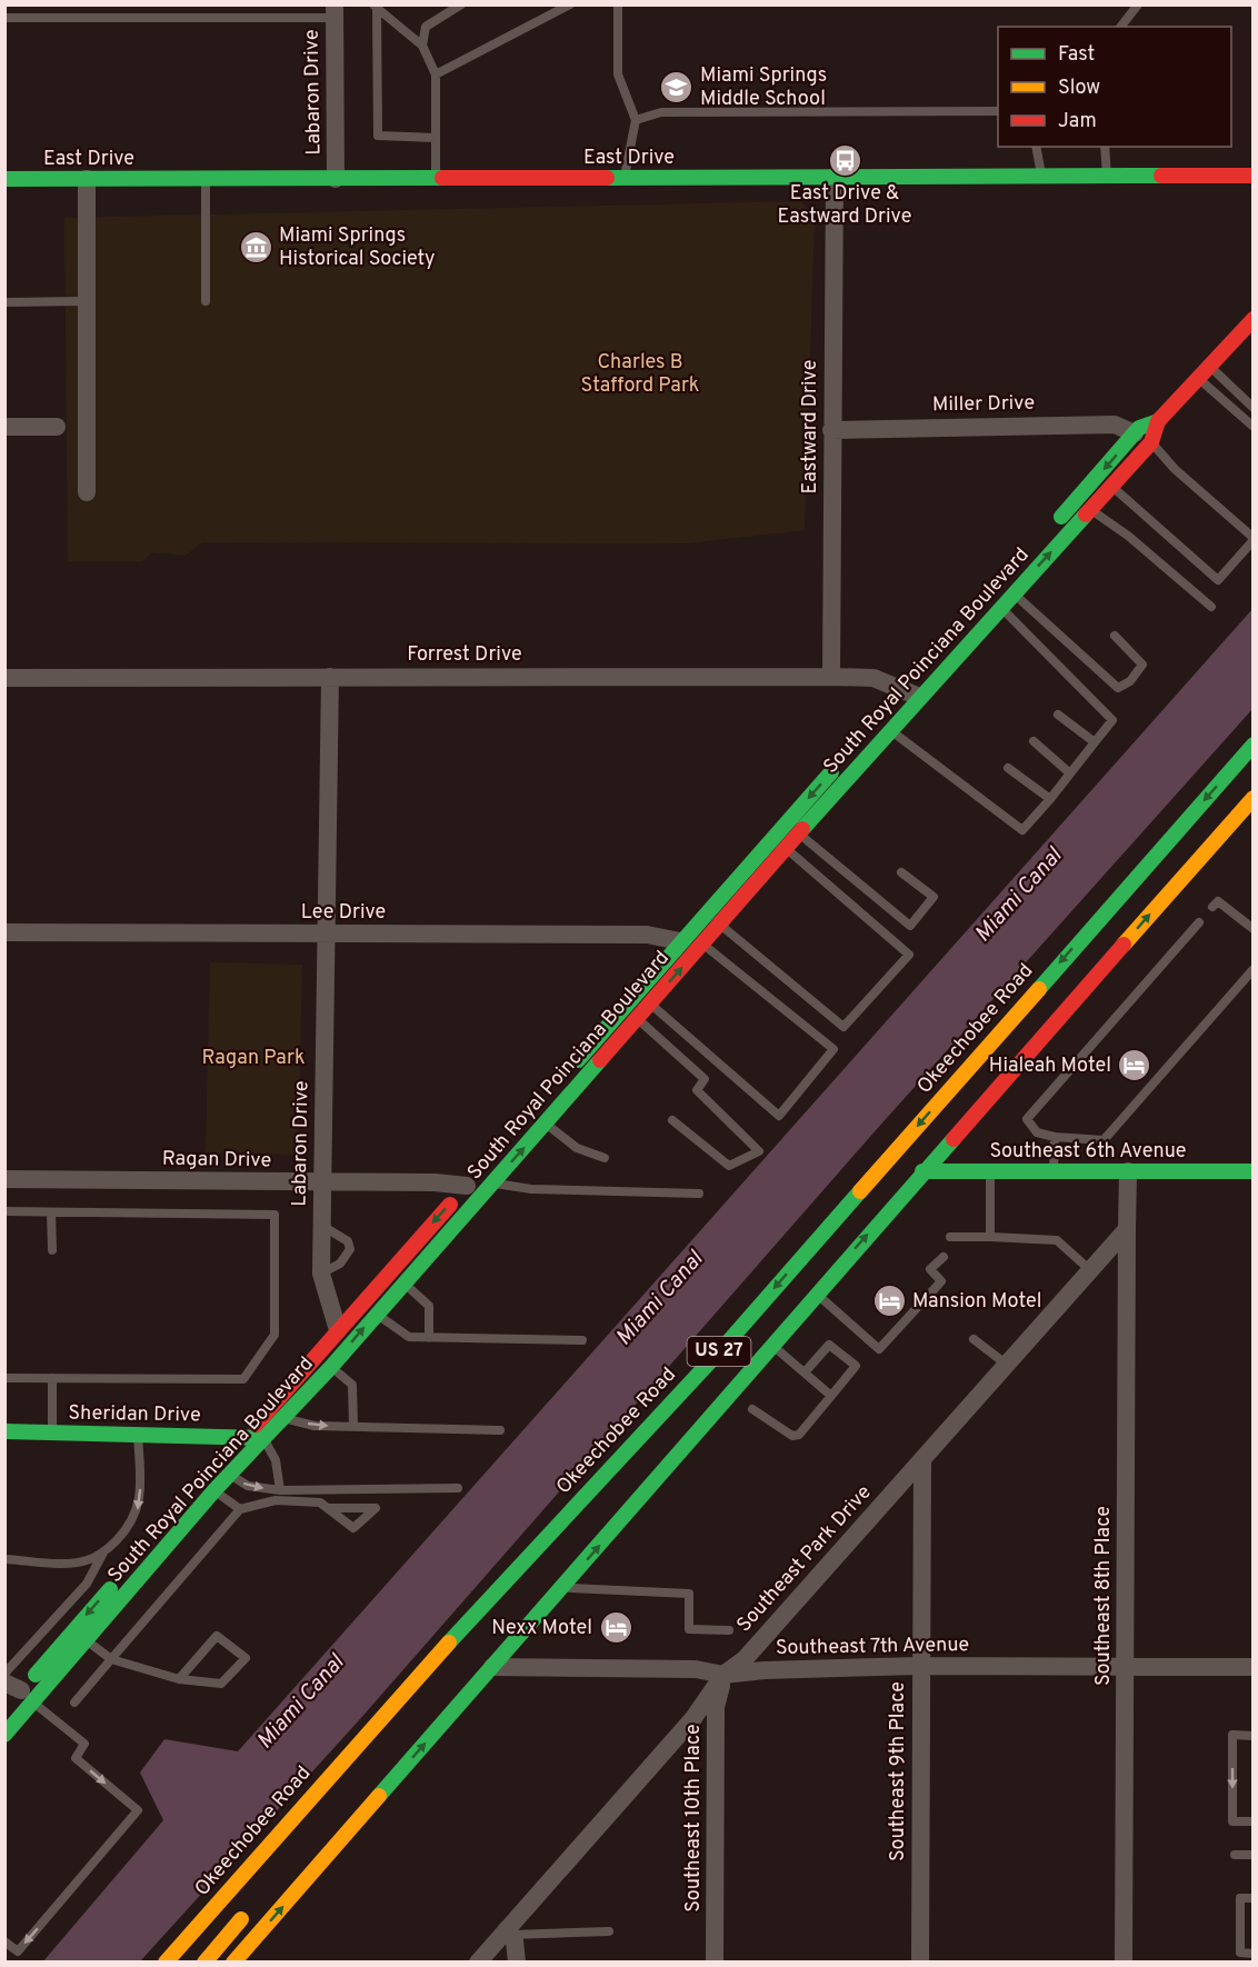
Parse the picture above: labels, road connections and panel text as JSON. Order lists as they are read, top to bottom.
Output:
{
  "streets": {
    "main road": [
      "East Drive",
      "South Royal Poinciana Boulevard",
      "Okeechobee Road",
      "Southeast 6th Avenue",
      "US 27",
      "Sheridan Drive"
    ],
    "street": [
      "Labaron Drive",
      "Miller Drive",
      "Eastward Drive",
      "Forrest Drive",
      "Lee Drive",
      "Ragan Drive",
      "Southeast Park Drive",
      "Southeast 8th Place",
      "Southeast 7th Avenue",
      "Southeast 9th Place",
      "Southeast 10th Place"
    ]
  },
  "crossings": [
    ["Labaron Drive", "East Drive"],
    ["Labaron Drive", "Forrest Drive"],
    ["Labaron Drive", "South Royal Poinciana Boulevard"],
    ["Labaron Drive", "Lee Drive"],
    ["Labaron Drive", "Ragan Drive"],
    ["East Drive", "Eastward Drive"],
    ["Miller Drive", "Eastward Drive"],
    ["Miller Drive", "South Royal Poinciana Boulevard"],
    ["Eastward Drive", "Forrest Drive"],
    ["Forrest Drive", "South Royal Poinciana Boulevard"],
    ["South Royal Poinciana Boulevard", "Lee Drive"],
    ["South Royal Poinciana Boulevard", "Ragan Drive"],
    ["South Royal Poinciana Boulevard", "Sheridan Drive"],
    ["Southeast 6th Avenue", "US 27"],
    ["US 27", "Southeast 7th Avenue"],
    ["Southeast Park Drive", "Southeast 8th Place"],
    ["Southeast Park Drive", "Southeast 7th Avenue"],
    ["Southeast Park Drive", "Southeast 9th Place"],
    ["Southeast Park Drive", "Southeast 10th Place"],
    ["Southeast 8th Place", "Southeast 7th Avenue"],
    ["Southeast 7th Avenue", "Southeast 9th Place"],
    ["Southeast 7th Avenue", "Southeast 10th Place"]
  ],
  "water": ["Miami Canal"],
  "parks": ["Charles B Stafford Park", "Ragan Park"],
  "places": {
    "school or university": ["Miami Springs Middle School"],
    "bus stop": ["East Drive & Eastward Drive"],
    "museum": ["Miami Springs Historical Society"],
    "hotel": ["Hialeah Motel", "Mansion Motel", "Nexx Motel"]
  },
  "legend": ["Fast", "Slow", "Jam"]
}
